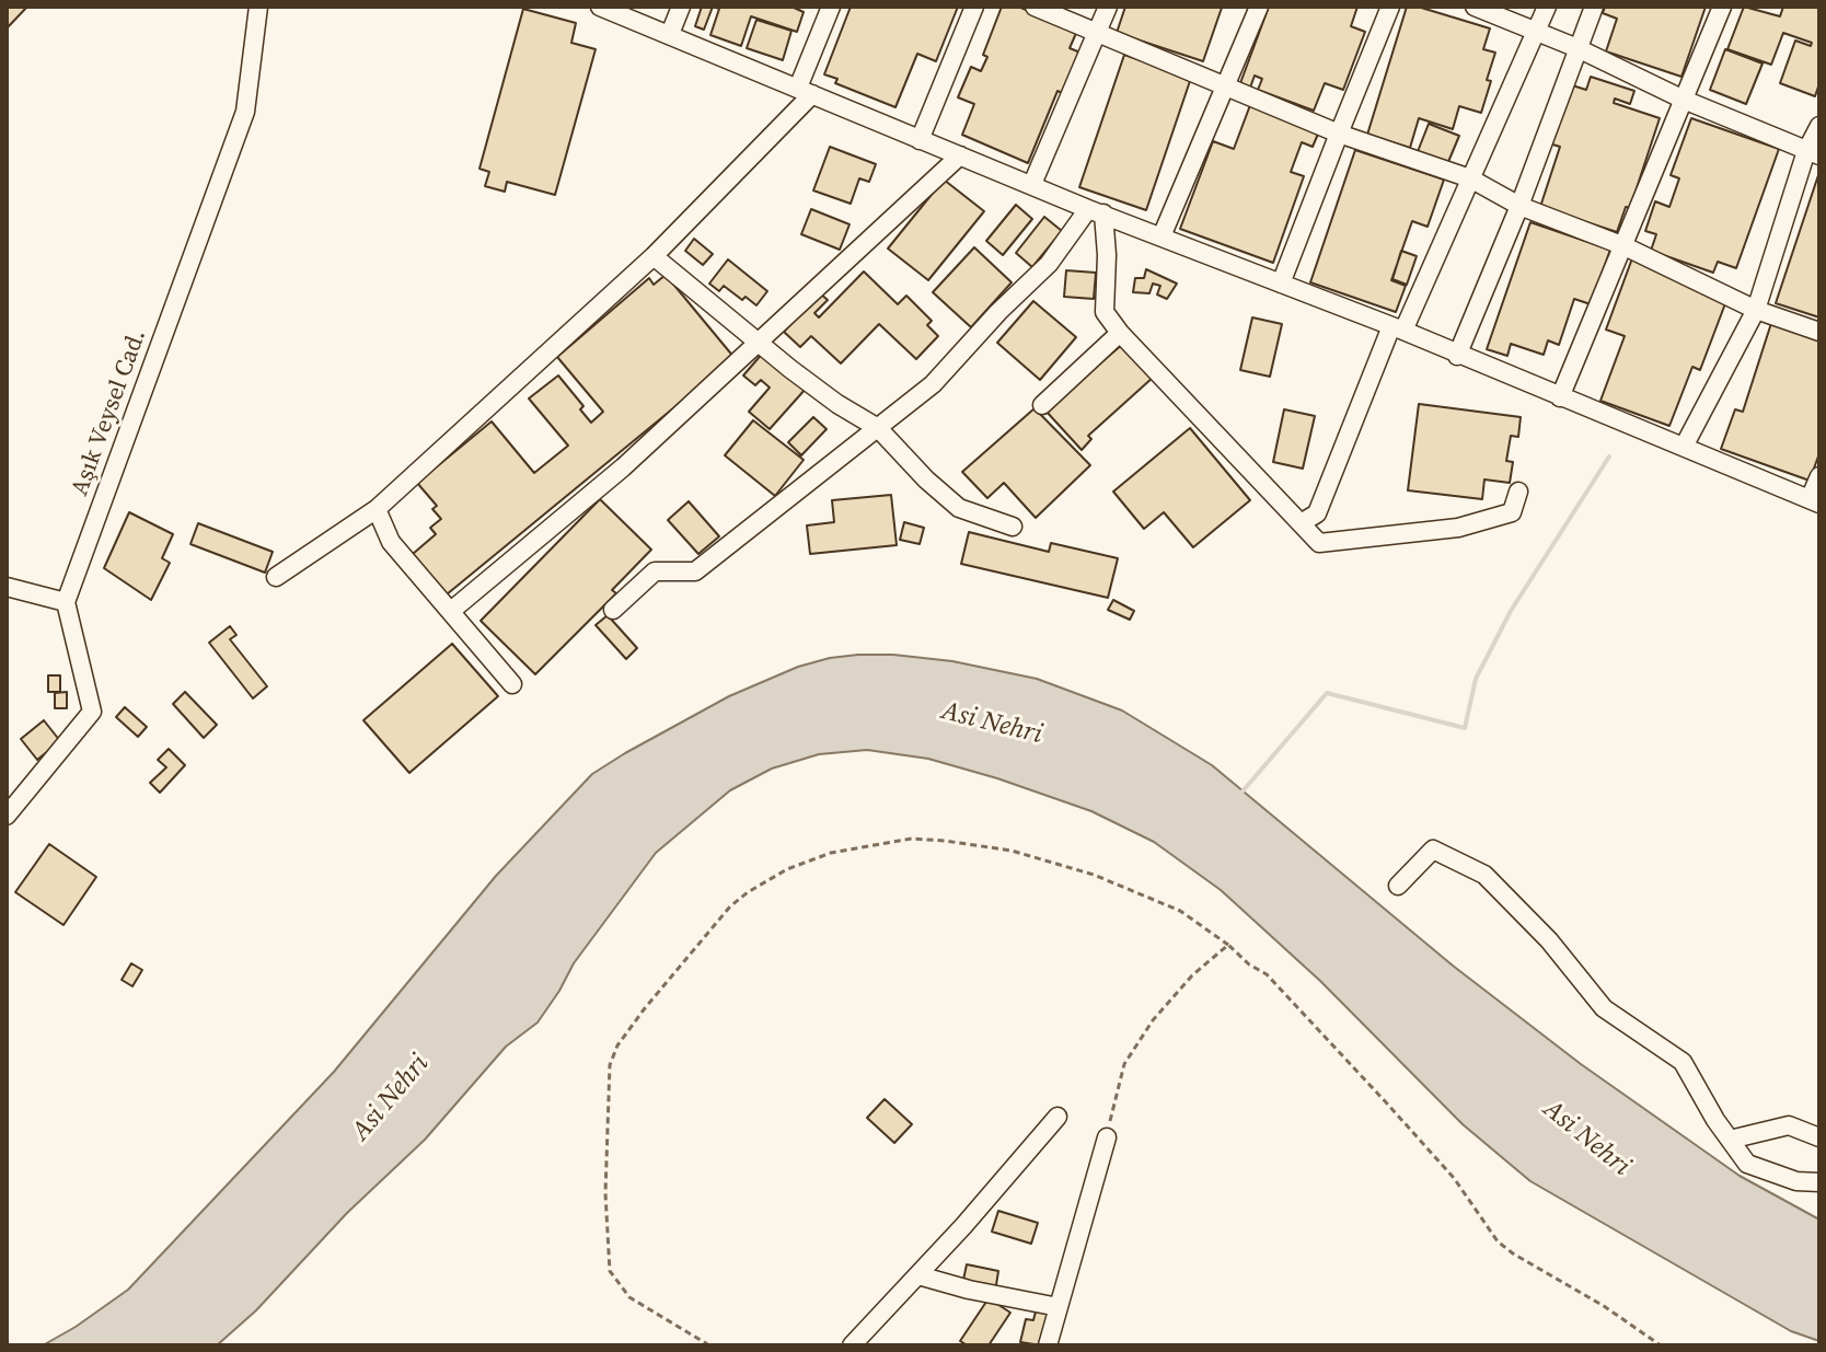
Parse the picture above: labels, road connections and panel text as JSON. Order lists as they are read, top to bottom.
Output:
{
  "streets": {
    "street": ["Aşık Veysel Cad."]
  },
  "water": ["Asi Nehri"]
}
